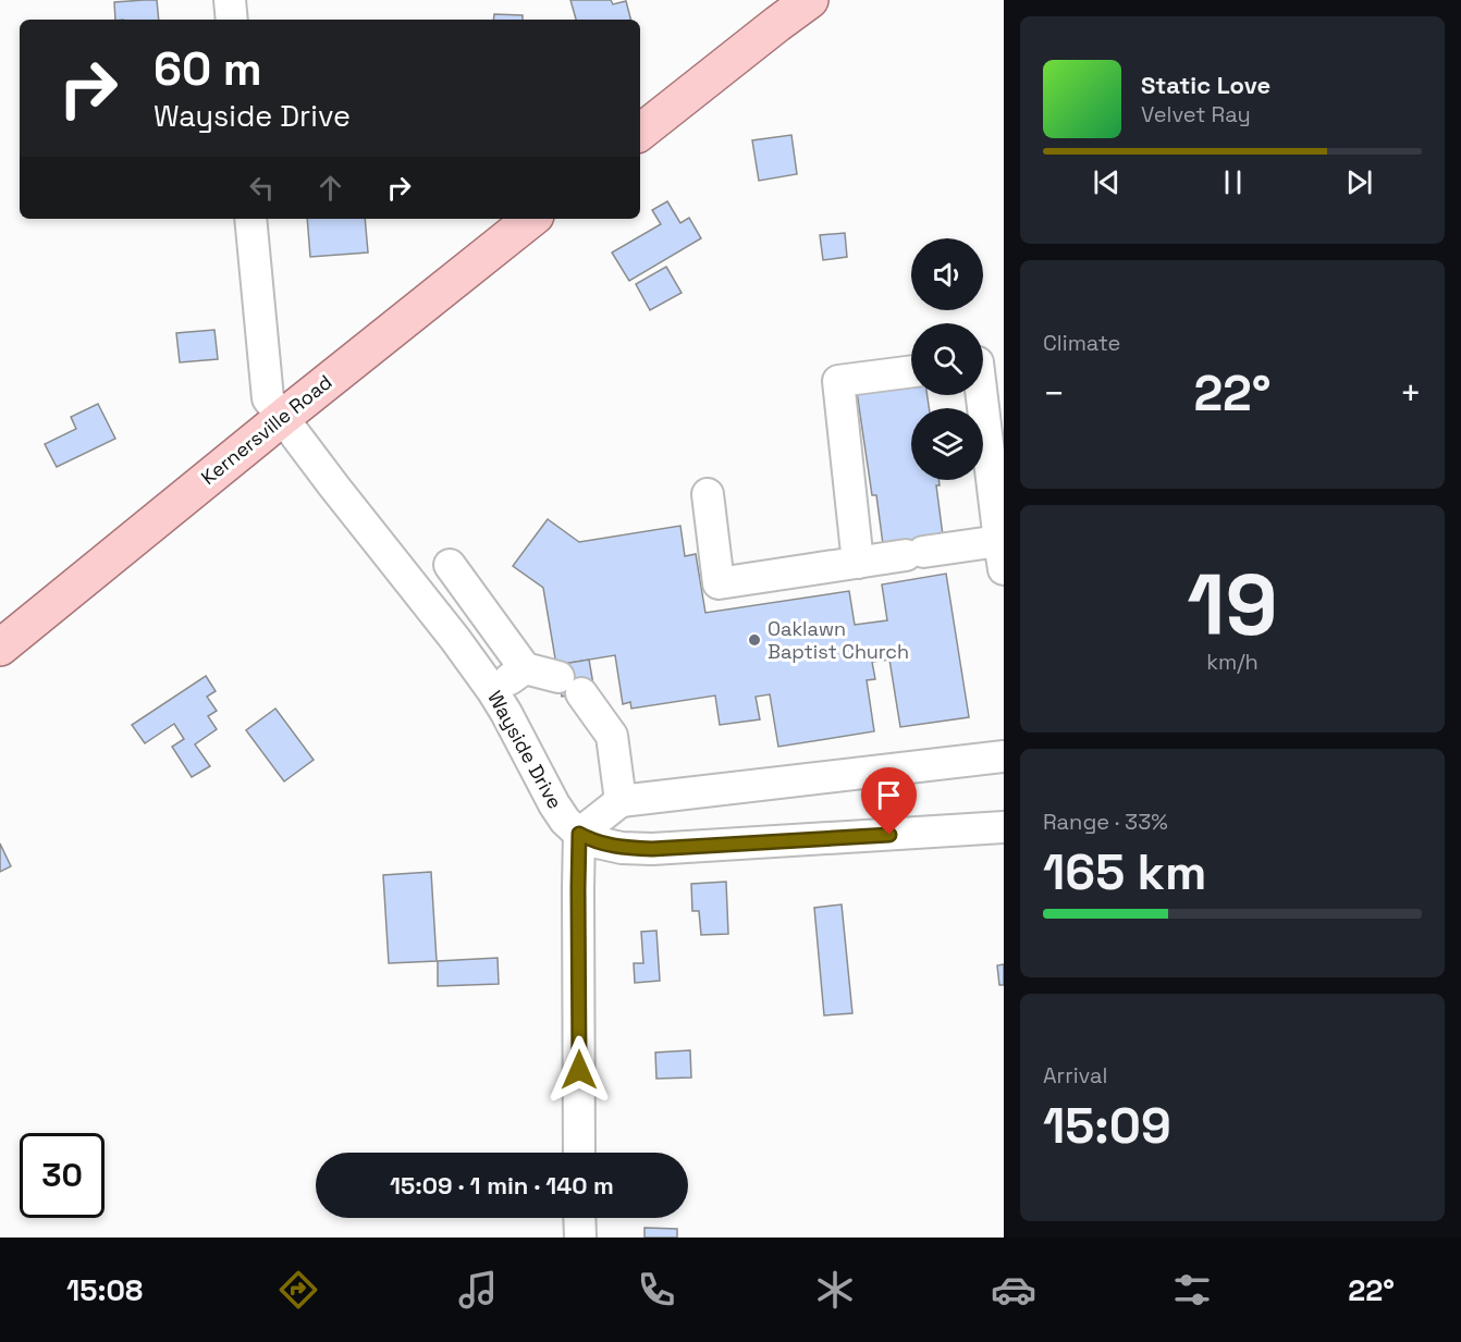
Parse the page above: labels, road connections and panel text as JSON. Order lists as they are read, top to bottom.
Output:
{
  "streets": {
    "main road": ["Kernersville Road"],
    "street": ["Wayside Drive"]
  },
  "crossings": [
    ["Kernersville Road", "Wayside Drive"]
  ],
  "places": ["Oaklawn Baptist Church"],
  "page": {
    "turn": ["60 m", "Wayside Drive"],
    "song": ["Static Love", "Velvet Ray"],
    "tile": [
      "Climate",
      ["19", "km/h"],
      ["Range · 33%", "165 km"],
      ["Arrival", "15:09"]
    ],
    "heat": ["−", "22°", "+"],
    "limit": "30",
    "trip": "15:09 · 1 min · 140 m",
    "tabs": ["15:08", "22°"]
  }
}
